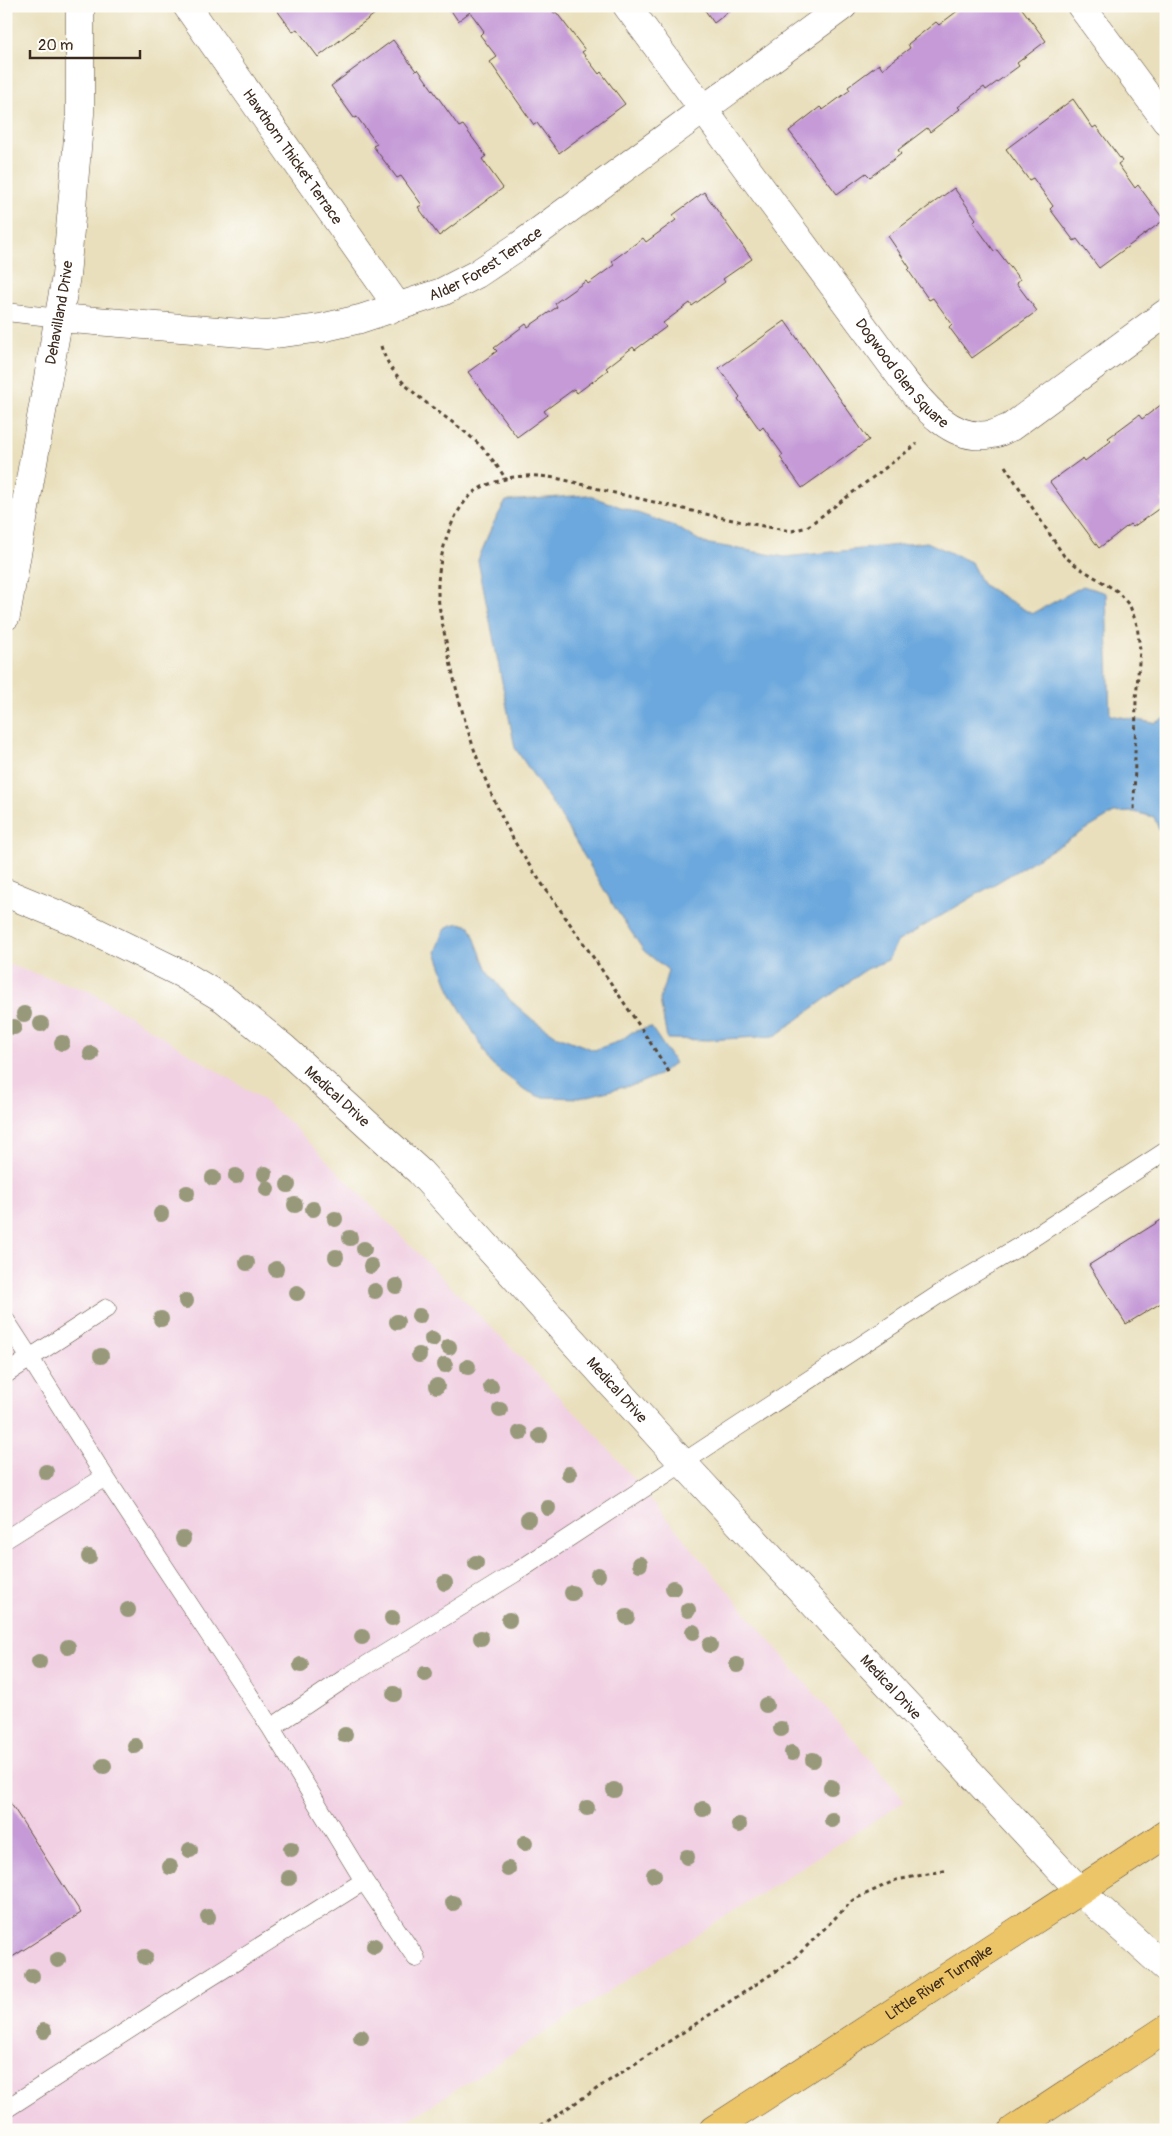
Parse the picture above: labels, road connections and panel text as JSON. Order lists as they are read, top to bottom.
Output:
{
  "streets": {
    "highway": ["Little River Turnpike"],
    "street": [
      "Hawthorn Thicket Terrace",
      "Alder Forest Terrace",
      "Dehavilland Drive",
      "Dogwood Glen Square",
      "Medical Drive"
    ]
  },
  "crossings": [
    ["Hawthorn Thicket Terrace", "Alder Forest Terrace"],
    ["Alder Forest Terrace", "Dehavilland Drive"],
    ["Alder Forest Terrace", "Dogwood Glen Square"],
    ["Medical Drive", "Little River Turnpike"]
  ],
  "scale_bar": "20 m"
}
